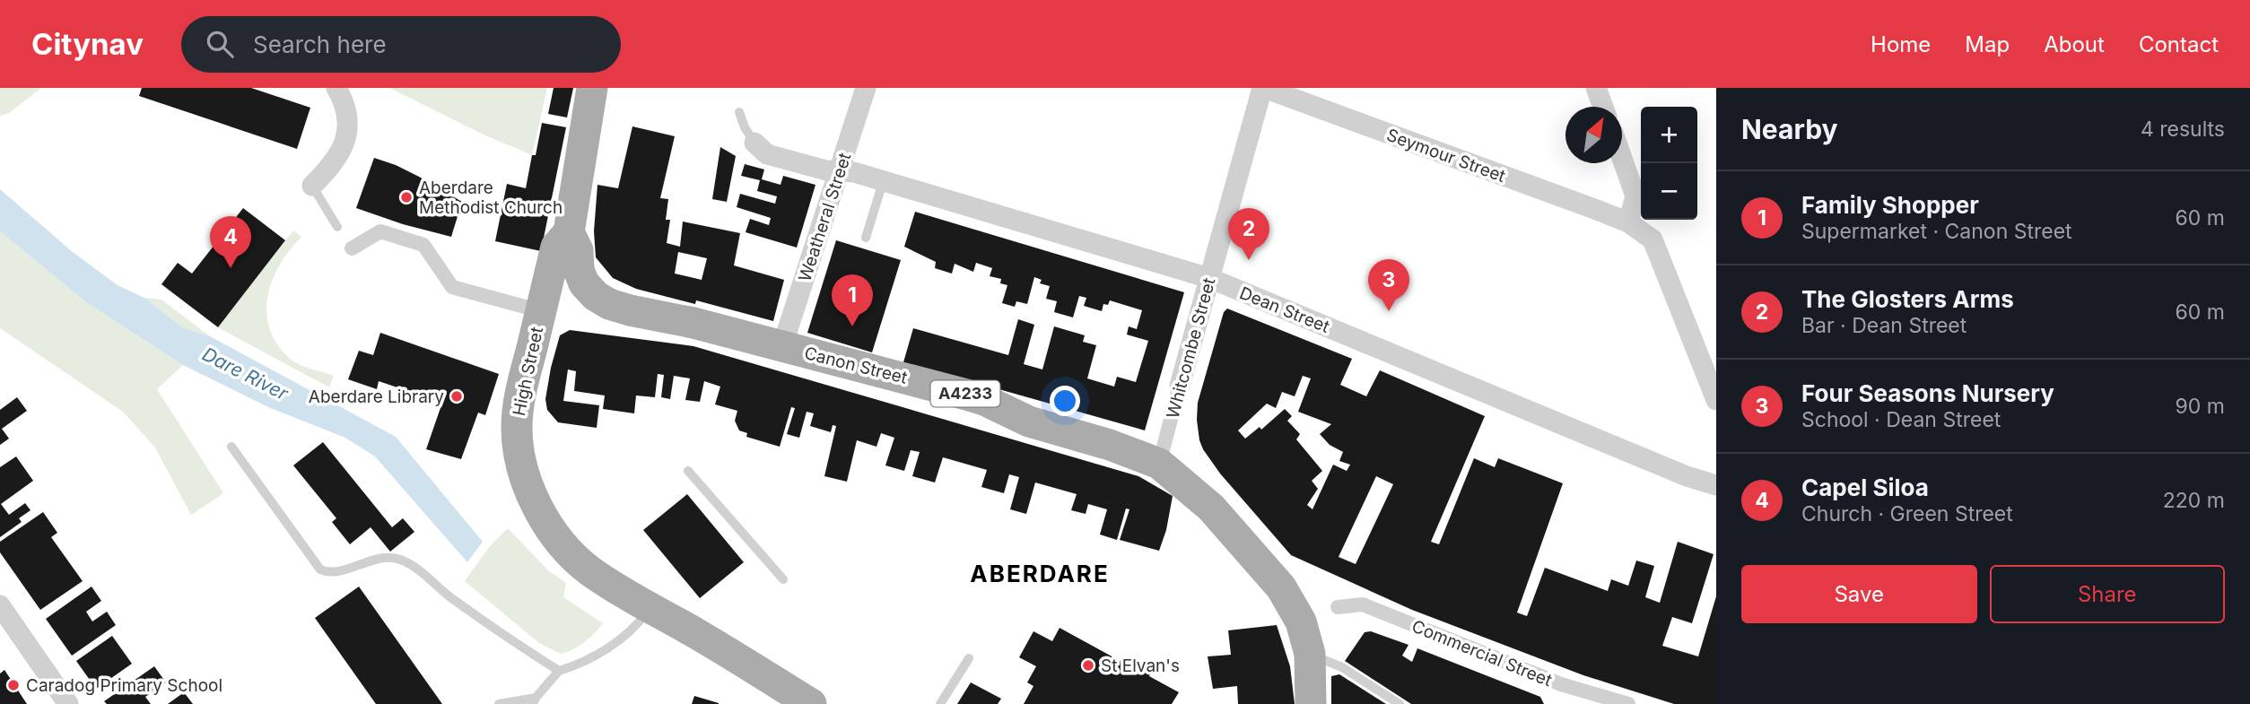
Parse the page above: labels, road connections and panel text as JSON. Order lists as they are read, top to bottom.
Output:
{
  "streets": {
    "main road": ["Canon Street", "High Street", "A4233"],
    "street": [
      "Seymour Street",
      "Weatheral Street",
      "Dean Street",
      "Whitcombe Street",
      "Commercial Street"
    ]
  },
  "crossings": [
    ["Seymour Street", "Whitcombe Street"],
    ["Weatheral Street", "Dean Street"],
    ["Weatheral Street", "Canon Street"],
    ["Dean Street", "Whitcombe Street"],
    ["Whitcombe Street", "Canon Street"],
    ["Canon Street", "High Street"],
    ["Canon Street", "A4233"]
  ],
  "districts": ["ABERDARE"],
  "water": ["Dare River"],
  "places": [
    "Aberdare Methodist Church",
    "Aberdare Library",
    "St Elvan's",
    "Caradog Primary School"
  ],
  "north": "top right",
  "page": {
    "header": "Citynav",
    "search": "Search here",
    "nav": [
      "Home",
      "Map",
      "About",
      "Contact"
    ],
    "heading": ["Nearby", "4 results"],
    "map_buttons": ["+", "−"],
    "list": [
      {
        "mark": "1",
        "name": "Family Shopper",
        "note": "Supermarket · Canon Street",
        "value": "60 m"
      },
      {
        "mark": "2",
        "name": "The Glosters Arms",
        "note": "Bar · Dean Street",
        "value": "60 m"
      },
      {
        "mark": "3",
        "name": "Four Seasons Nursery",
        "note": "School · Dean Street",
        "value": "90 m"
      },
      {
        "mark": "4",
        "name": "Capel Siloa",
        "note": "Church · Green Street",
        "value": "220 m"
      }
    ],
    "pins": [
      "2",
      "4",
      "3",
      "1"
    ],
    "buttons": ["Save", "Share"]
  }
}
